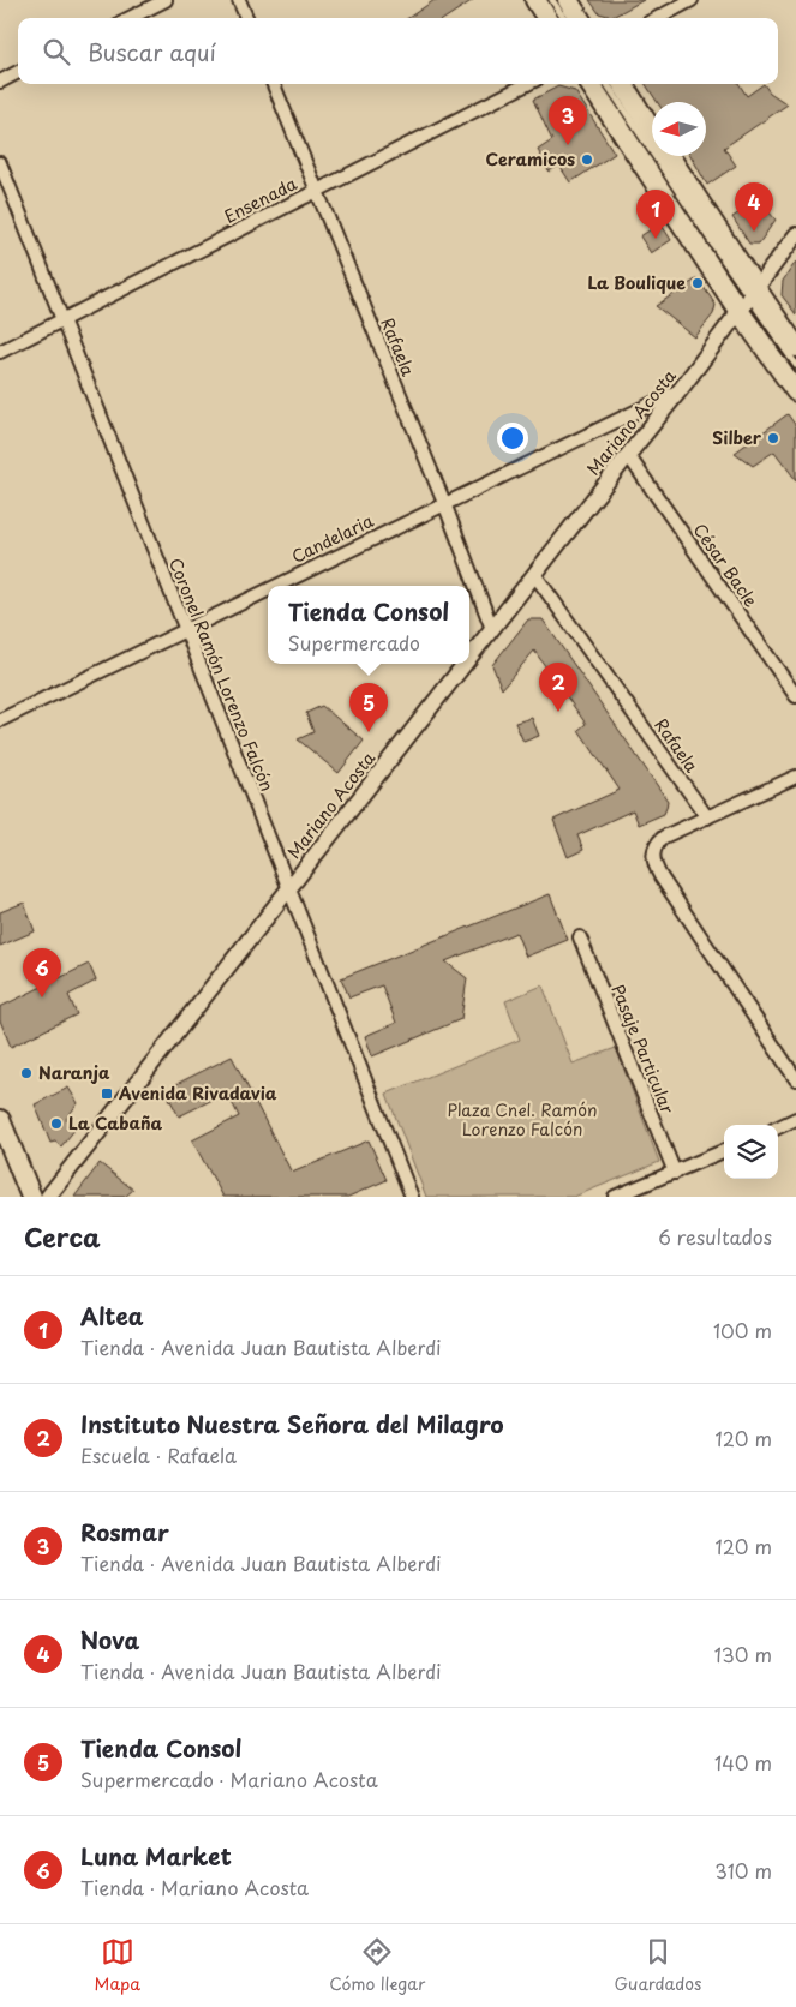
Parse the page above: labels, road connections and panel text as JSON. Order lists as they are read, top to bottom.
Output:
{
  "streets": {
    "street": [
      "Ensenada",
      "Rafaela",
      "Mariano Acosta",
      "Candelaria",
      "César Bacle",
      "Coronel Ramón Lorenzo Falcón",
      "Pasaje Particular"
    ]
  },
  "crossings": [
    ["Ensenada", "Rafaela"],
    ["Ensenada", "Coronel Ramón Lorenzo Falcón"],
    ["Rafaela", "Mariano Acosta"],
    ["Rafaela", "Candelaria"],
    ["Mariano Acosta", "Candelaria"],
    ["Mariano Acosta", "César Bacle"],
    ["Mariano Acosta", "Coronel Ramón Lorenzo Falcón"],
    ["Candelaria", "Coronel Ramón Lorenzo Falcón"]
  ],
  "parks": ["Plaza Cnel. Ramón Lorenzo Falcón"],
  "places": {
    "other": [
      "Ceramicos",
      "La Boulique",
      "Silber",
      "Naranja",
      "La Cabaña"
    ],
    "transit": ["Avenida Rivadavia"]
  },
  "north": "left",
  "page": {
    "search": "Buscar aquí",
    "pins": [
      "3",
      "4",
      "1",
      "2",
      "5",
      "6"
    ],
    "popup": ["Tienda Consol", "Supermercado"],
    "heading": ["Cerca", "6 resultados"],
    "list": [
      {
        "mark": "1",
        "name": "Altea",
        "note": "Tienda · Avenida Juan Bautista Alberdi",
        "value": "100 m"
      },
      {
        "mark": "2",
        "name": "Instituto Nuestra Señora del Milagro",
        "note": "Escuela · Rafaela",
        "value": "120 m"
      },
      {
        "mark": "3",
        "name": "Rosmar",
        "note": "Tienda · Avenida Juan Bautista Alberdi",
        "value": "120 m"
      },
      {
        "mark": "4",
        "name": "Nova",
        "note": "Tienda · Avenida Juan Bautista Alberdi",
        "value": "130 m"
      },
      {
        "mark": "5",
        "name": "Tienda Consol",
        "note": "Supermercado · Mariano Acosta",
        "value": "140 m"
      },
      {
        "mark": "6",
        "name": "Luna Market",
        "note": "Tienda · Mariano Acosta",
        "value": "310 m"
      }
    ],
    "nav": ["Mapa", "Cómo llegar", "Guardados"]
  }
}
